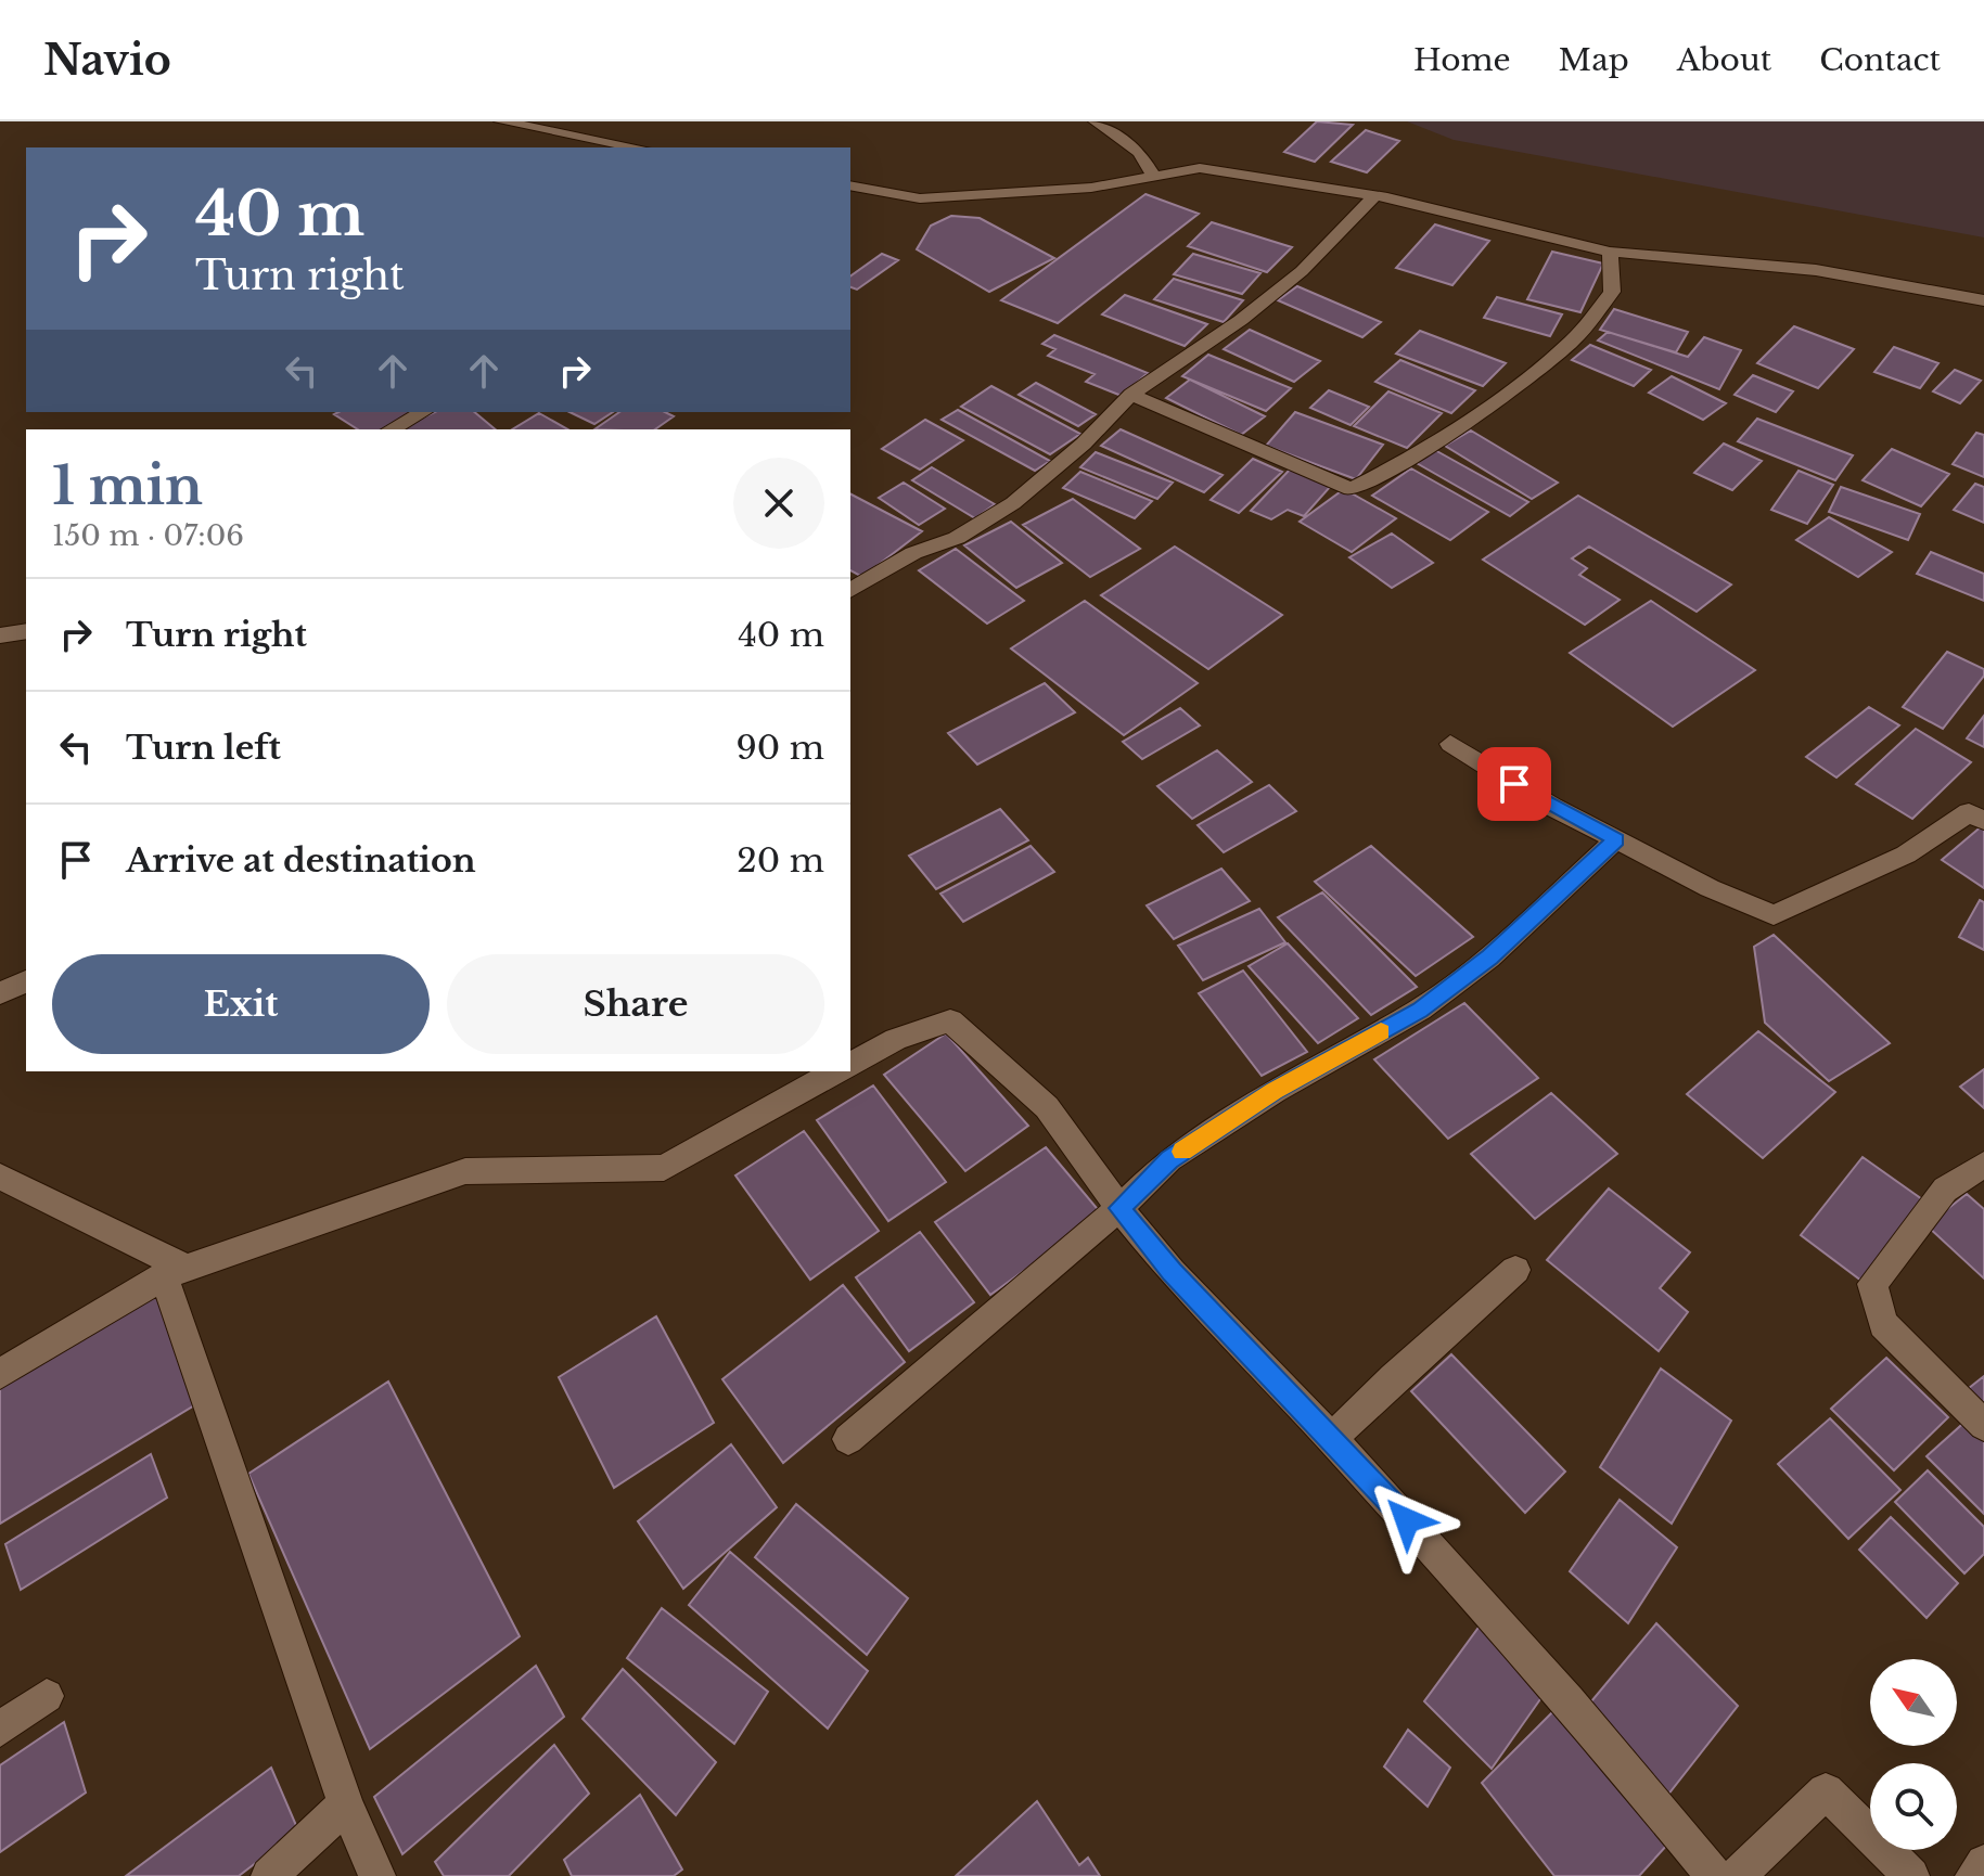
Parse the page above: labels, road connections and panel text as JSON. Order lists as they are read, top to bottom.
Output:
{
  "north": "top left",
  "page": {
    "header": "Navio",
    "nav": [
      "Home",
      "Map",
      "About",
      "Contact"
    ],
    "turn": ["40 m", "Turn right"],
    "heading": ["1 min", "150 m · 07:06"],
    "list": [
      {
        "name": "Turn right",
        "value": "40 m"
      },
      {
        "name": "Turn left",
        "value": "90 m"
      },
      {
        "name": "Arrive at destination",
        "value": "20 m"
      }
    ],
    "buttons": ["Exit", "Share"]
  }
}
